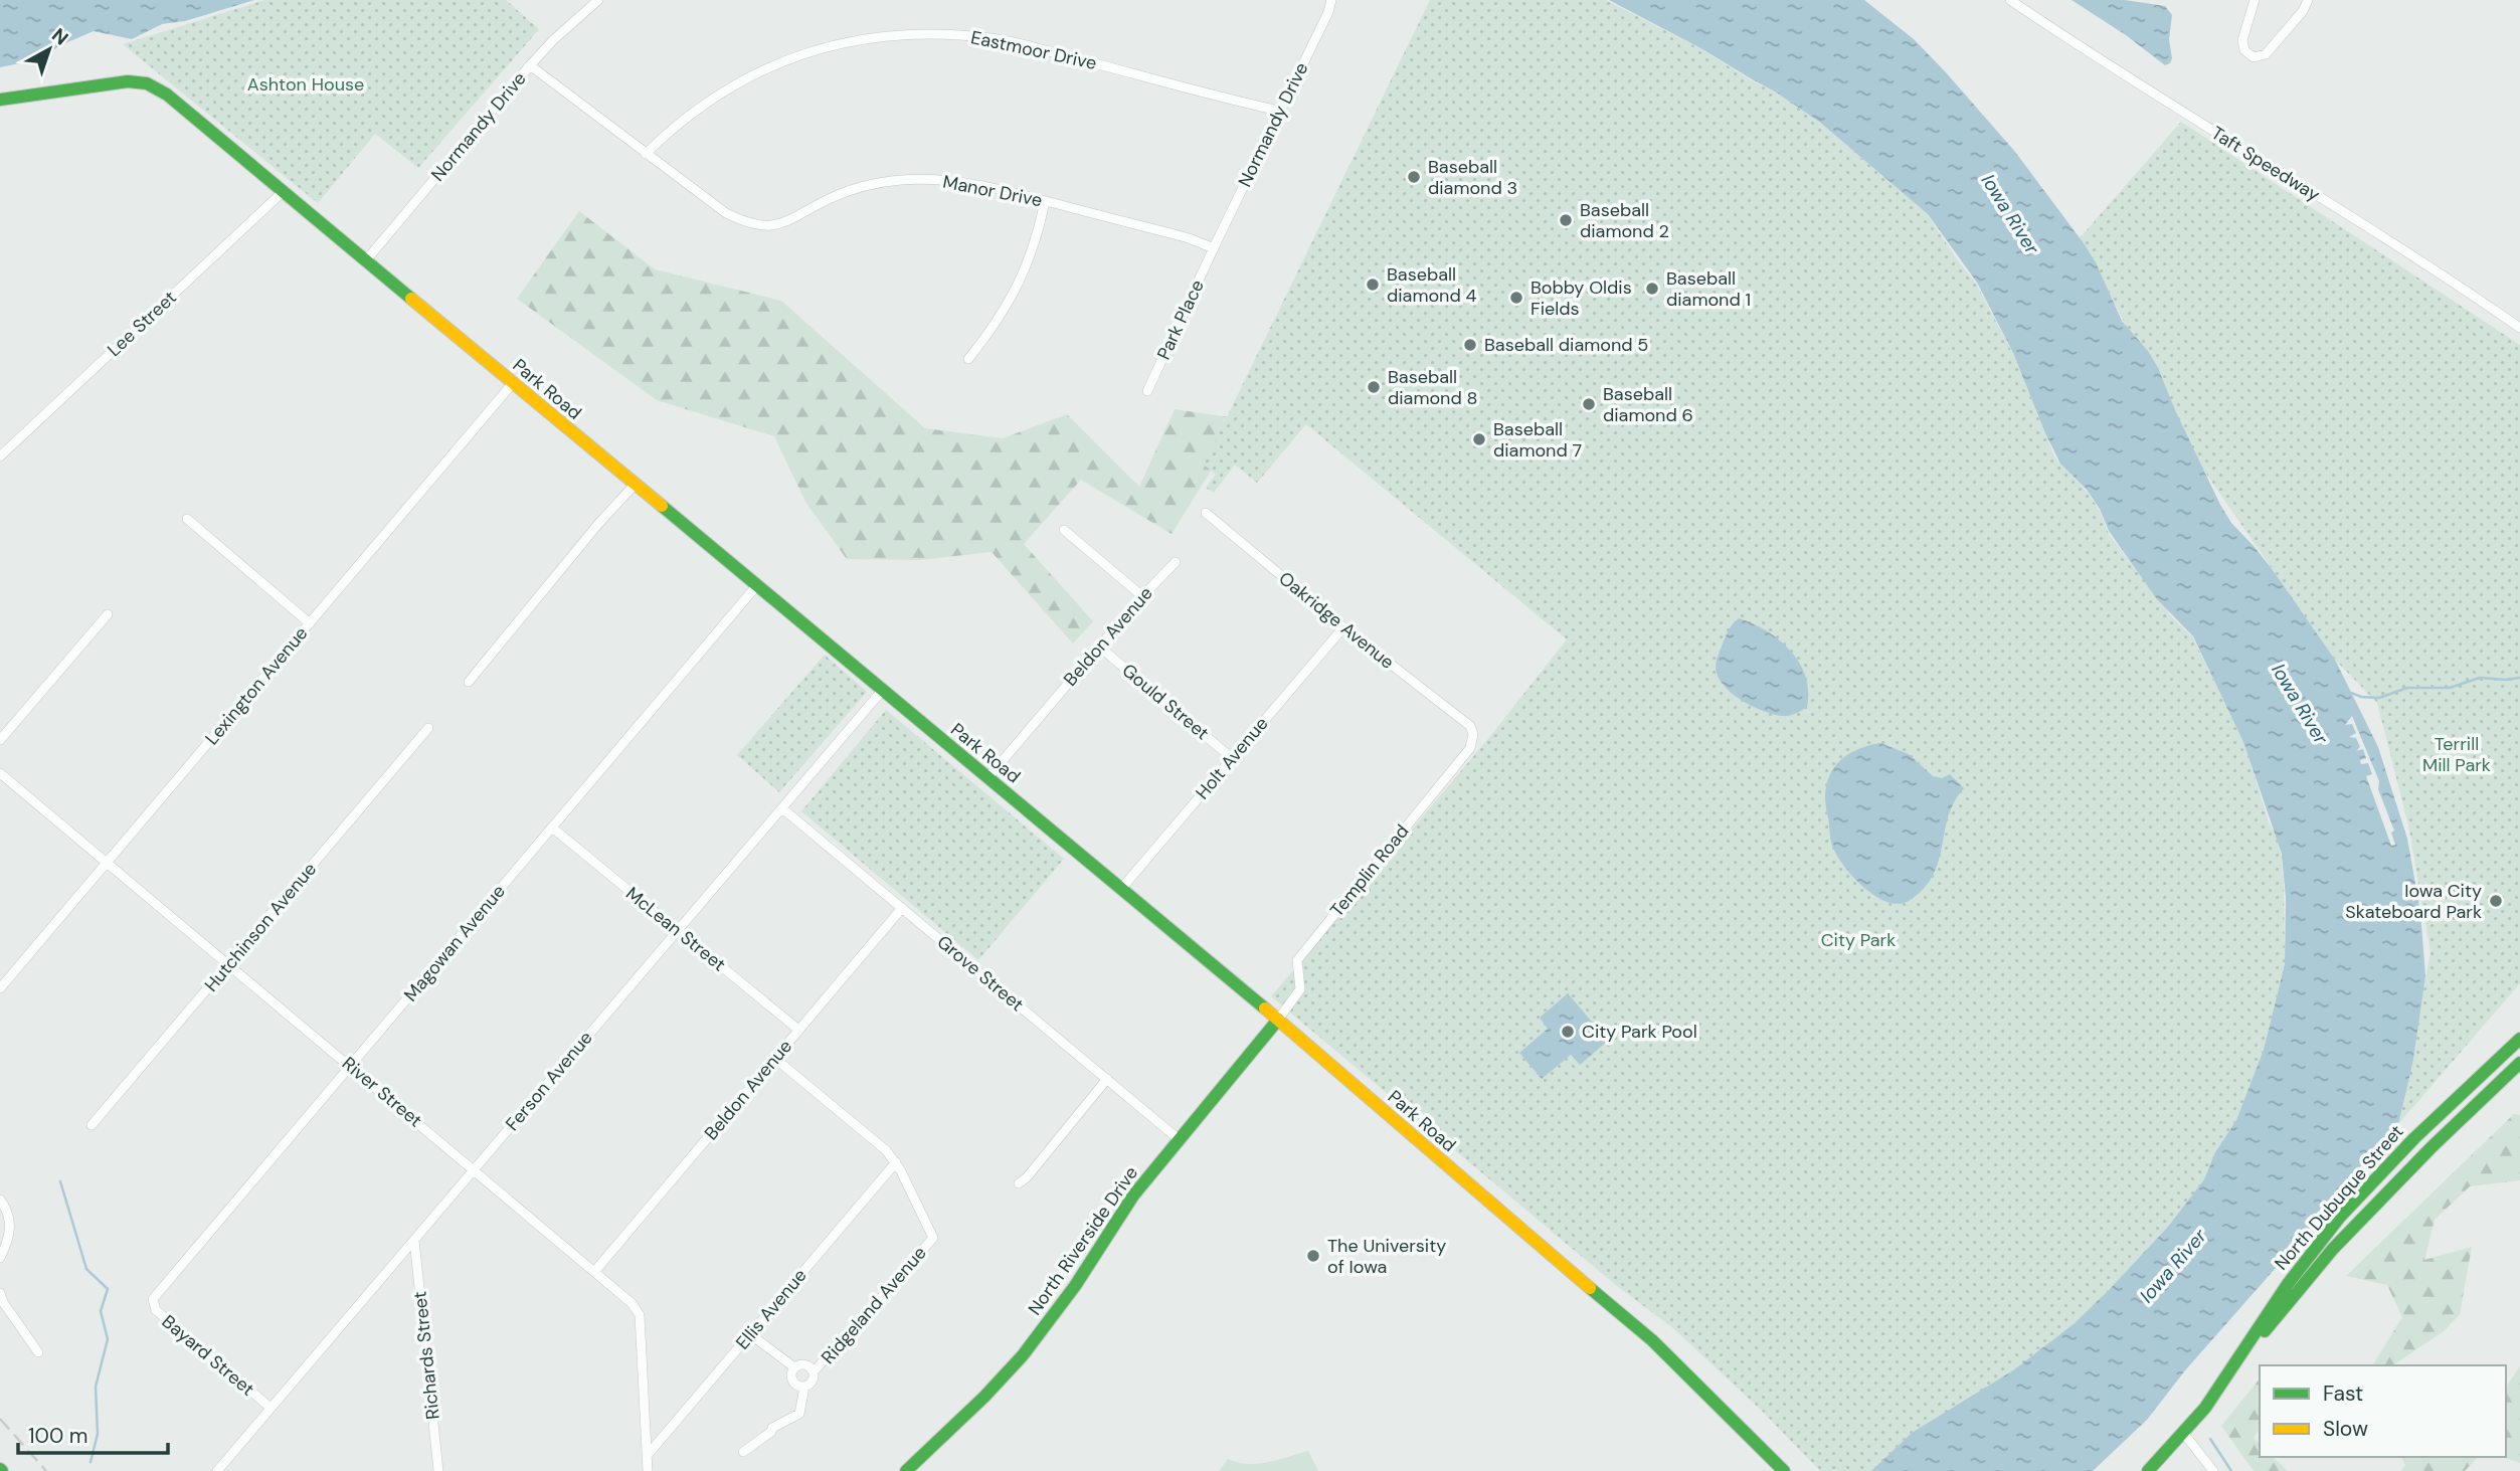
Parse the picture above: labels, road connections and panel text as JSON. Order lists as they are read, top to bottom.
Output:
{
  "streets": {
    "street": [
      "Eastmoor Drive",
      "Normandy Drive",
      "Taft Speedway",
      "Manor Drive",
      "Park Place",
      "Lee Street",
      "Park Road",
      "Oakridge Avenue",
      "Beldon Avenue",
      "Lexington Avenue",
      "Gould Street",
      "Holt Avenue",
      "Templin Road",
      "Hutchinson Avenue",
      "McLean Street",
      "Magowan Avenue",
      "Grove Street",
      "Ferson Avenue",
      "River Street",
      "North Dubuque Street",
      "North Riverside Drive",
      "Ridgeland Avenue",
      "Ellis Avenue",
      "Bayard Street",
      "Richards Street"
    ]
  },
  "crossings": [
    ["Eastmoor Drive", "Normandy Drive"],
    ["Eastmoor Drive", "Manor Drive"],
    ["Normandy Drive", "Manor Drive"],
    ["Normandy Drive", "Park Place"],
    ["Normandy Drive", "Park Road"],
    ["Manor Drive", "Park Place"],
    ["Lee Street", "Park Road"],
    ["Park Road", "Beldon Avenue"],
    ["Park Road", "Lexington Avenue"],
    ["Park Road", "Holt Avenue"],
    ["Park Road", "Templin Road"],
    ["Park Road", "Magowan Avenue"],
    ["Park Road", "Ferson Avenue"],
    ["Park Road", "North Riverside Drive"],
    ["Oakridge Avenue", "Holt Avenue"],
    ["Oakridge Avenue", "Templin Road"],
    ["Beldon Avenue", "Gould Street"],
    ["Beldon Avenue", "McLean Street"],
    ["Beldon Avenue", "Grove Street"],
    ["Beldon Avenue", "River Street"],
    ["Lexington Avenue", "River Street"],
    ["Gould Street", "Holt Avenue"],
    ["Templin Road", "North Riverside Drive"],
    ["Hutchinson Avenue", "River Street"],
    ["McLean Street", "Magowan Avenue"],
    ["McLean Street", "Ferson Avenue"],
    ["Magowan Avenue", "River Street"],
    ["Magowan Avenue", "Bayard Street"],
    ["Grove Street", "Ferson Avenue"],
    ["Grove Street", "North Riverside Drive"],
    ["Ferson Avenue", "River Street"],
    ["Ferson Avenue", "Bayard Street"],
    ["Ferson Avenue", "Richards Street"],
    ["River Street", "Ellis Avenue"],
    ["Ridgeland Avenue", "Ellis Avenue"]
  ],
  "water": ["Iowa River"],
  "parks": ["Ashton House", "Terrill Mill Park", "City Park"],
  "places": [
    "Baseball diamond 3",
    "Baseball diamond 2",
    "Baseball diamond 4",
    "Baseball diamond 1",
    "Bobby Oldis Fields",
    "Baseball diamond 5",
    "Baseball diamond 8",
    "Baseball diamond 6",
    "Baseball diamond 7",
    "Iowa City Skateboard Park",
    "City Park Pool",
    "The University of Iowa"
  ],
  "legend": ["Fast", "Slow"],
  "scale_bar": "100 m",
  "north": "top right"
}
